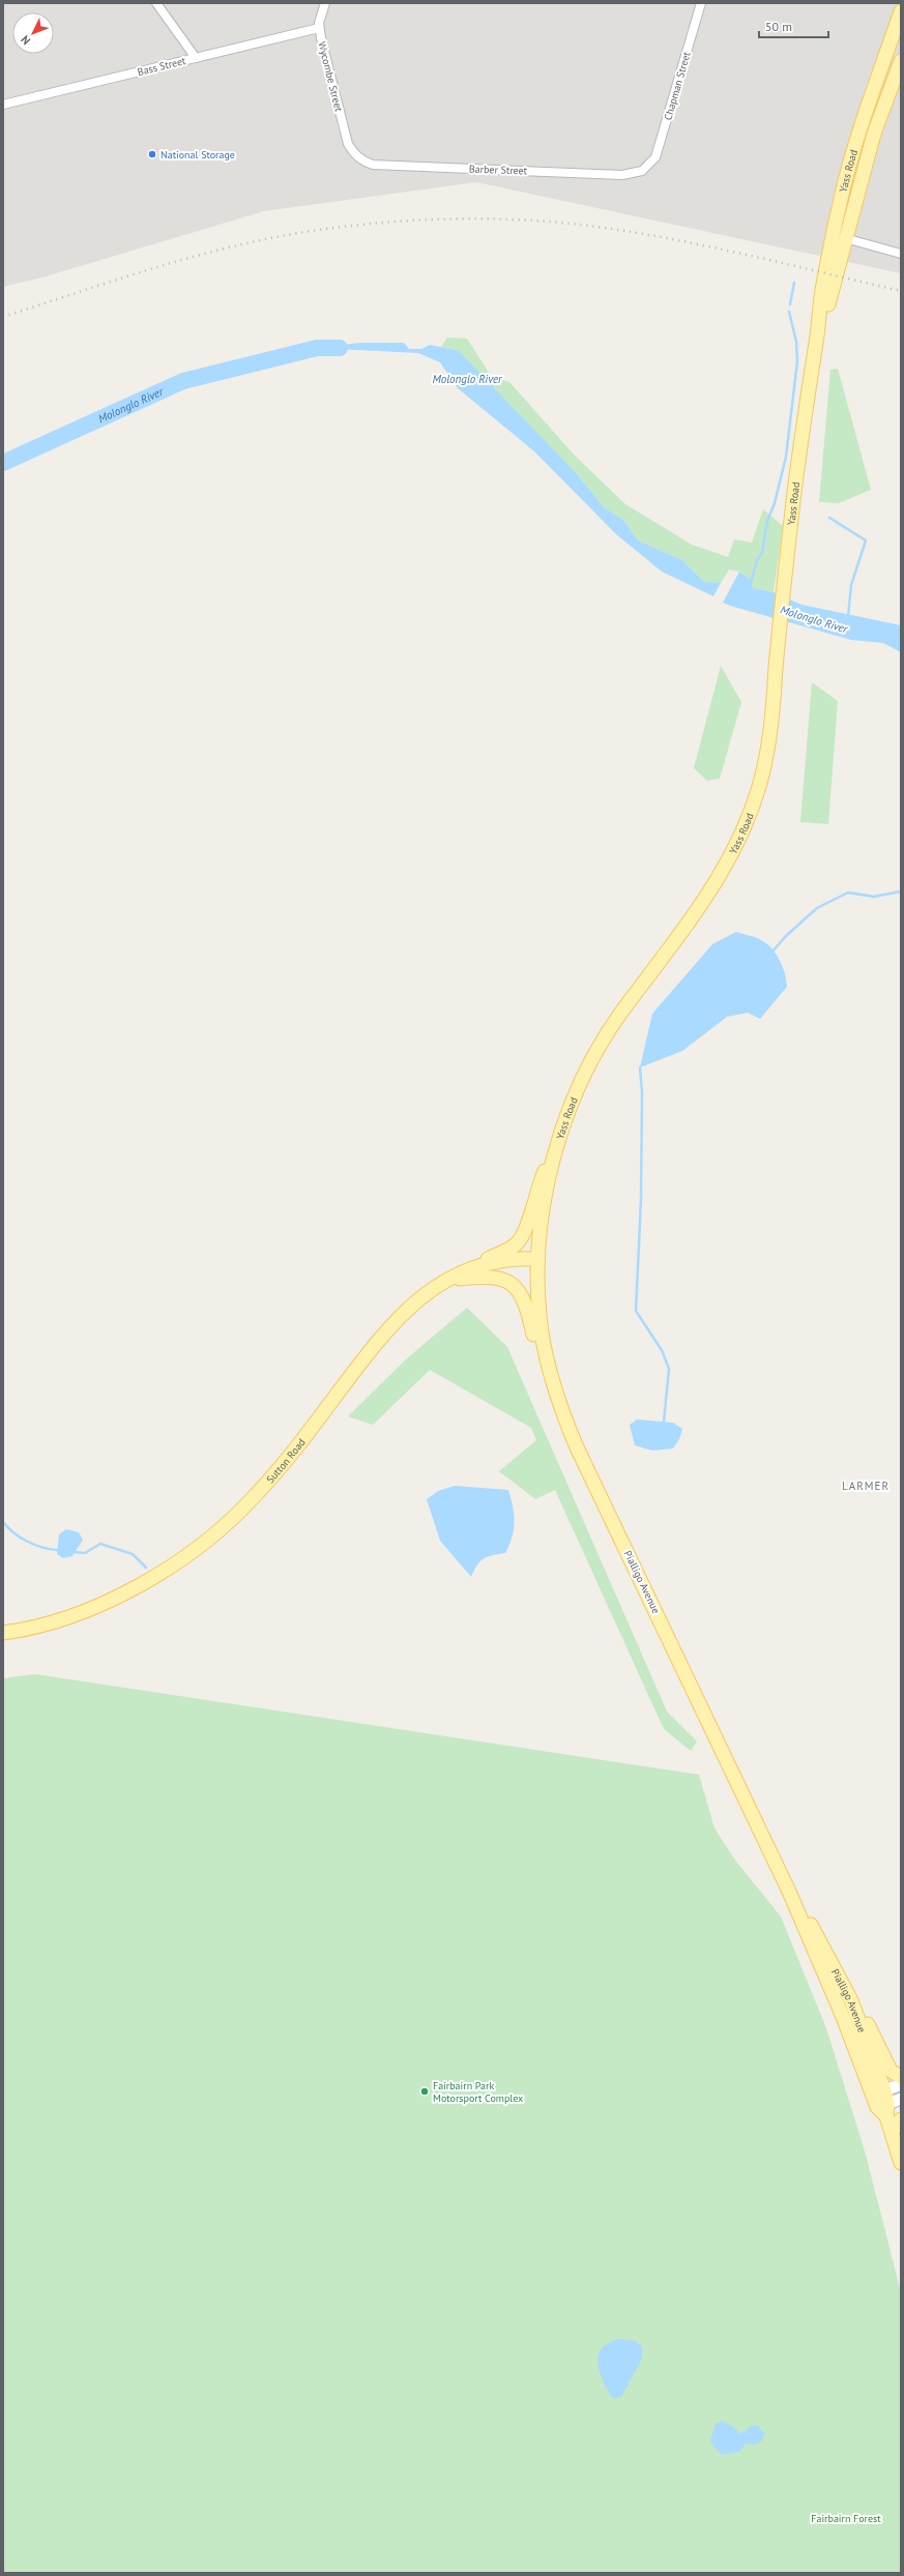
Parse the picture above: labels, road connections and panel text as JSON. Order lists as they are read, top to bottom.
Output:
{
  "streets": {
    "main road": ["Yass Road", "Sutton Road", "Pialligo Avenue"],
    "street": [
      "Bass Street",
      "Wycombe Street",
      "Chapman Street",
      "Barber Street"
    ]
  },
  "crossings": [
    ["Bass Street", "Wycombe Street"],
    ["Wycombe Street", "Barber Street"],
    ["Chapman Street", "Barber Street"],
    ["Yass Road", "Sutton Road"],
    ["Yass Road", "Pialligo Avenue"],
    ["Sutton Road", "Pialligo Avenue"]
  ],
  "districts": ["LARMER"],
  "water": ["Molonglo River"],
  "parks": ["Fairbairn Forest"],
  "places": ["National Storage", "Fairbairn Park Motorsport Complex"],
  "scale_bar": "50 m",
  "north": "bottom left"
}
